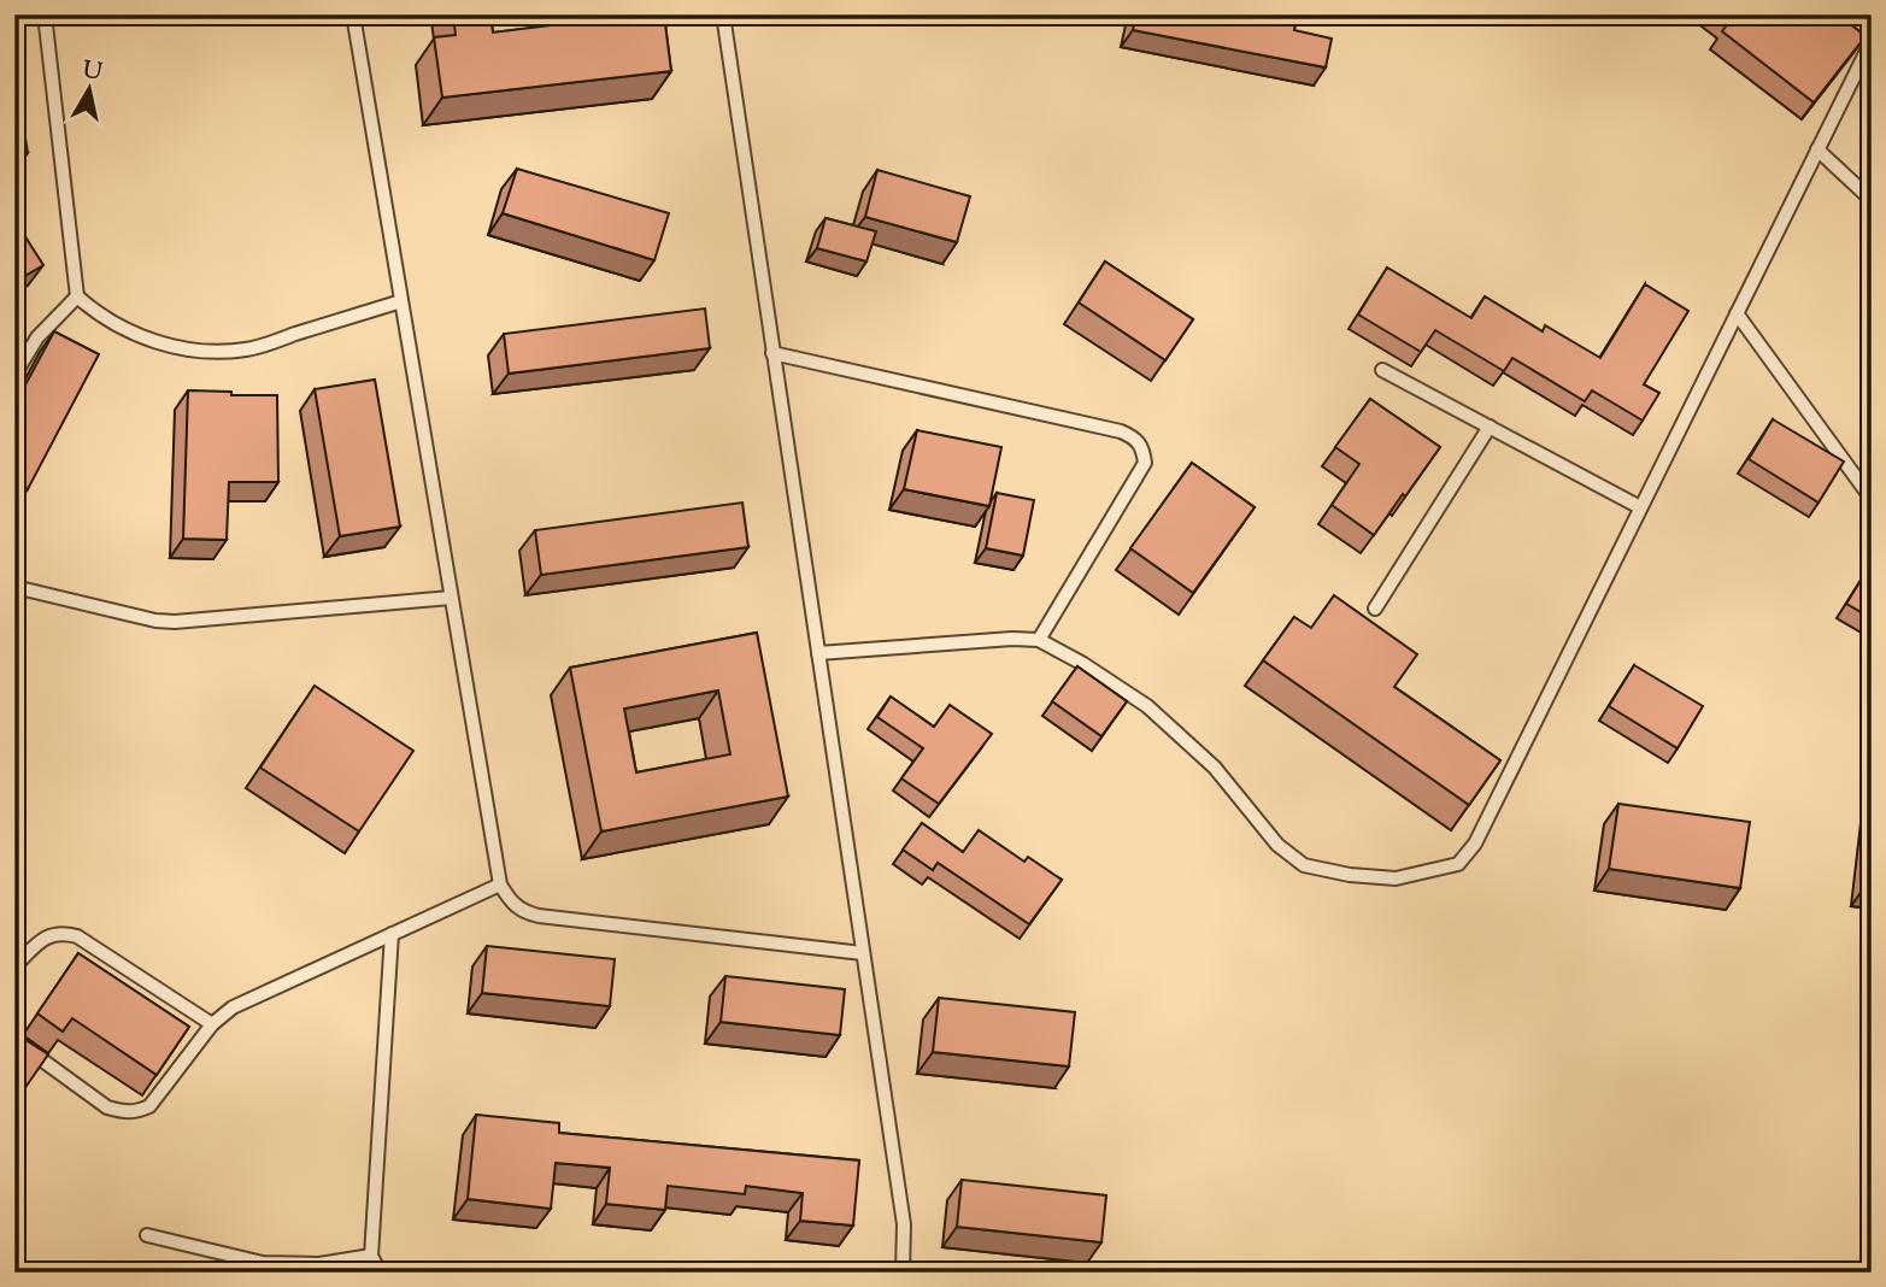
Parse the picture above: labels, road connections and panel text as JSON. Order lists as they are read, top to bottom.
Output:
{
  "north": "top"
}
